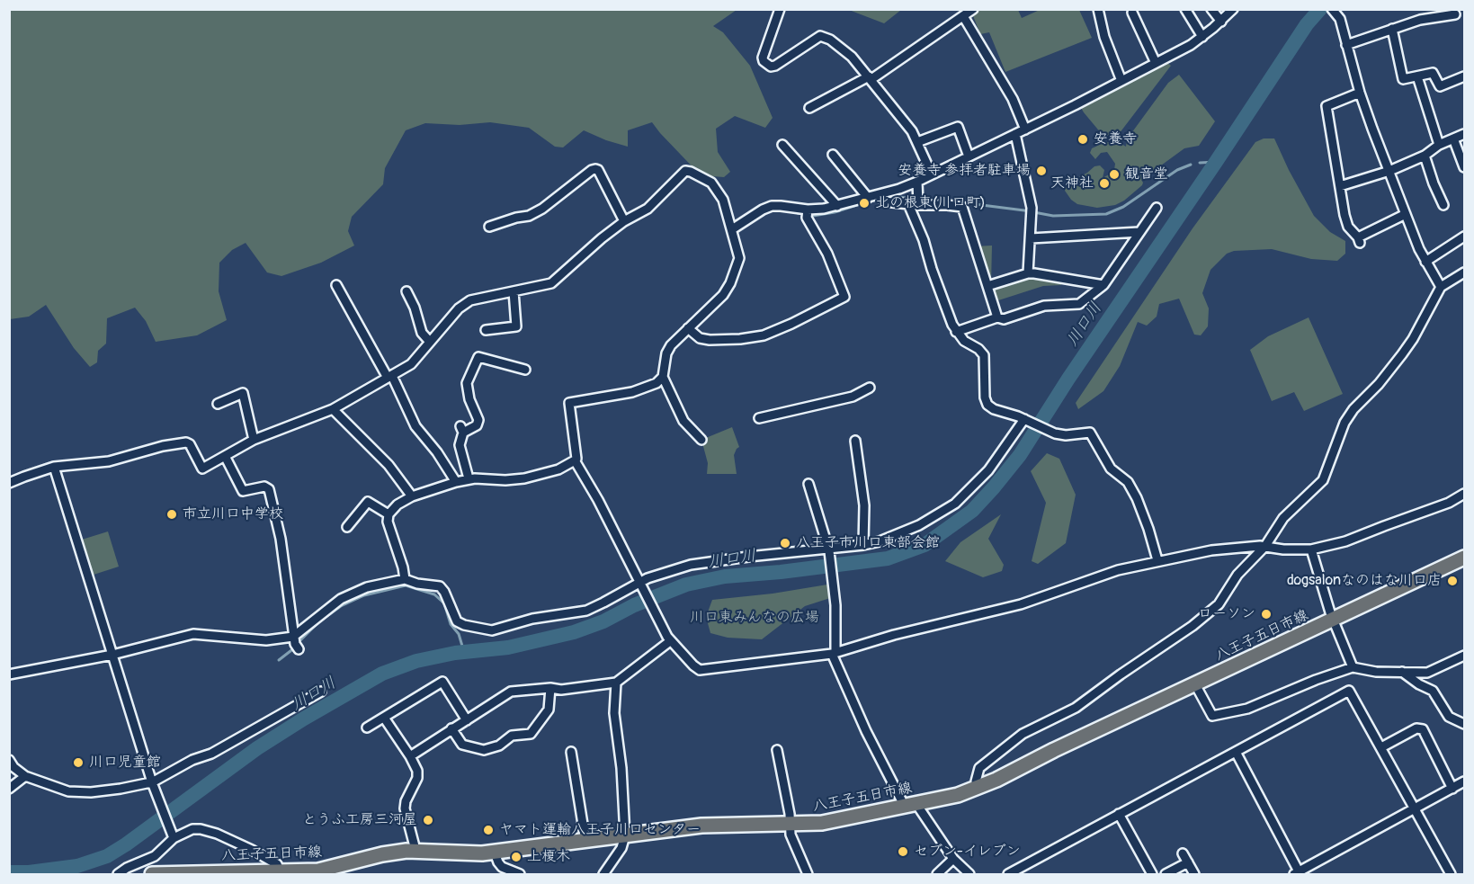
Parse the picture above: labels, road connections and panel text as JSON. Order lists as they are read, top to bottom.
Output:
{
  "streets": {
    "main road": ["八王子五日市線"]
  },
  "water": ["川口川"],
  "parks": ["川口東みんなの広場"],
  "places": [
    "安養寺",
    "安養寺 参拝者駐車場",
    "観音堂",
    "天神社",
    "北の根東(川口町)",
    "市立川口中学校",
    "八王子市川口東部会館",
    "dogsalonなのはな川口店",
    "ローソン",
    "川口児童館",
    "とうふ工房三河屋",
    "ヤマト運輸八王子川口センター",
    "セブン-イレブン",
    "上榎木"
  ]
}
